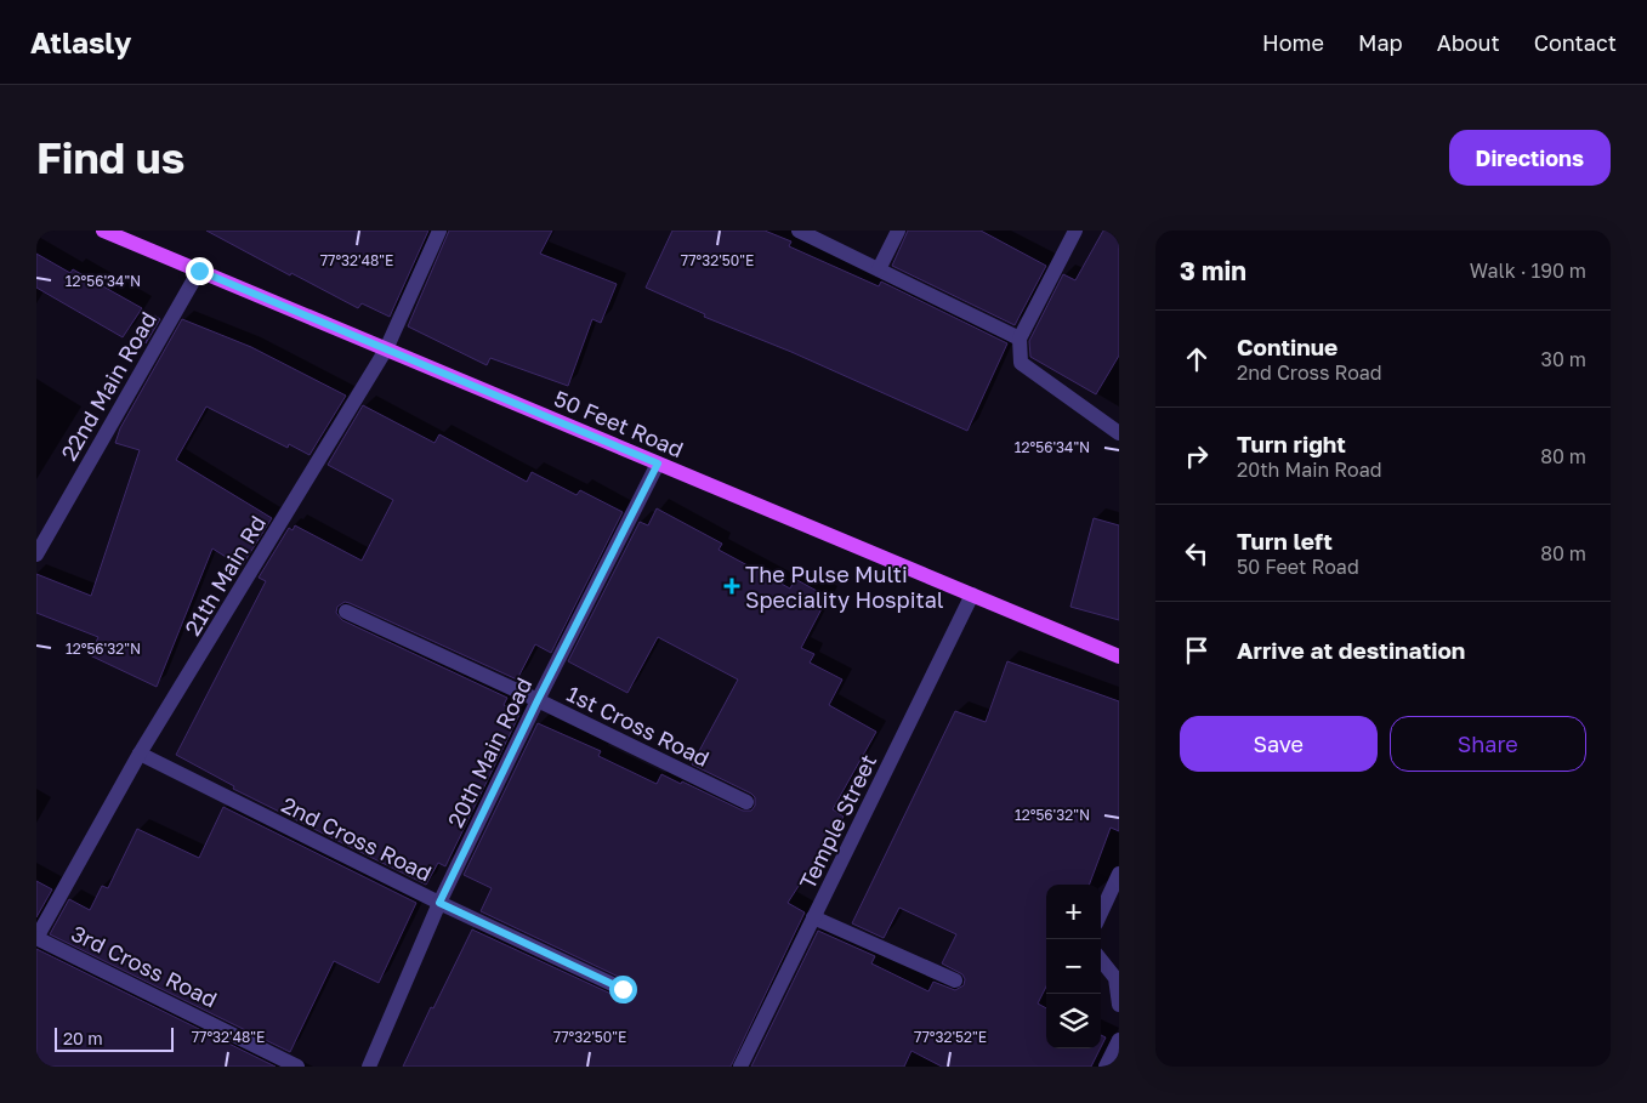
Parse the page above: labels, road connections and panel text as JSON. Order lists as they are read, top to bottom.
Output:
{
  "streets": {
    "main road": ["50 Feet Road"],
    "street": [
      "22nd Main Road",
      "21th Main Rd",
      "1st Cross Road",
      "20th Main Road",
      "Temple Street",
      "2nd Cross Road",
      "3rd Cross Road"
    ]
  },
  "crossings": [
    ["22nd Main Road", "50 Feet Road"],
    ["50 Feet Road", "21th Main Rd"],
    ["50 Feet Road", "20th Main Road"],
    ["50 Feet Road", "Temple Street"],
    ["21th Main Rd", "2nd Cross Road"],
    ["21th Main Rd", "3rd Cross Road"],
    ["1st Cross Road", "20th Main Road"],
    ["20th Main Road", "2nd Cross Road"]
  ],
  "places": {
    "health": ["The Pulse Multi Speciality Hospital"]
  },
  "scale_bar": "20 m",
  "page": {
    "header": "Atlasly",
    "nav": [
      "Home",
      "Map",
      "About",
      "Contact"
    ],
    "buttons": [
      "Directions",
      ["Save", "Share"]
    ],
    "title": "Find us",
    "heading": ["3 min", "Walk · 190 m"],
    "list": [
      ["Continue", "2nd Cross Road", "30 m"],
      ["Turn right", "20th Main Road", "80 m"],
      ["Turn left", "50 Feet Road", "80 m"],
      "Arrive at destination"
    ],
    "map_buttons": ["+", "−"],
    "scale": "20 m"
  },
  "coordinates": [
    "77°32'48\"E",
    "77°32'50\"E",
    "12°56'34\"N",
    "12°56'32\"N",
    "77°32'52\"E"
  ]
}
